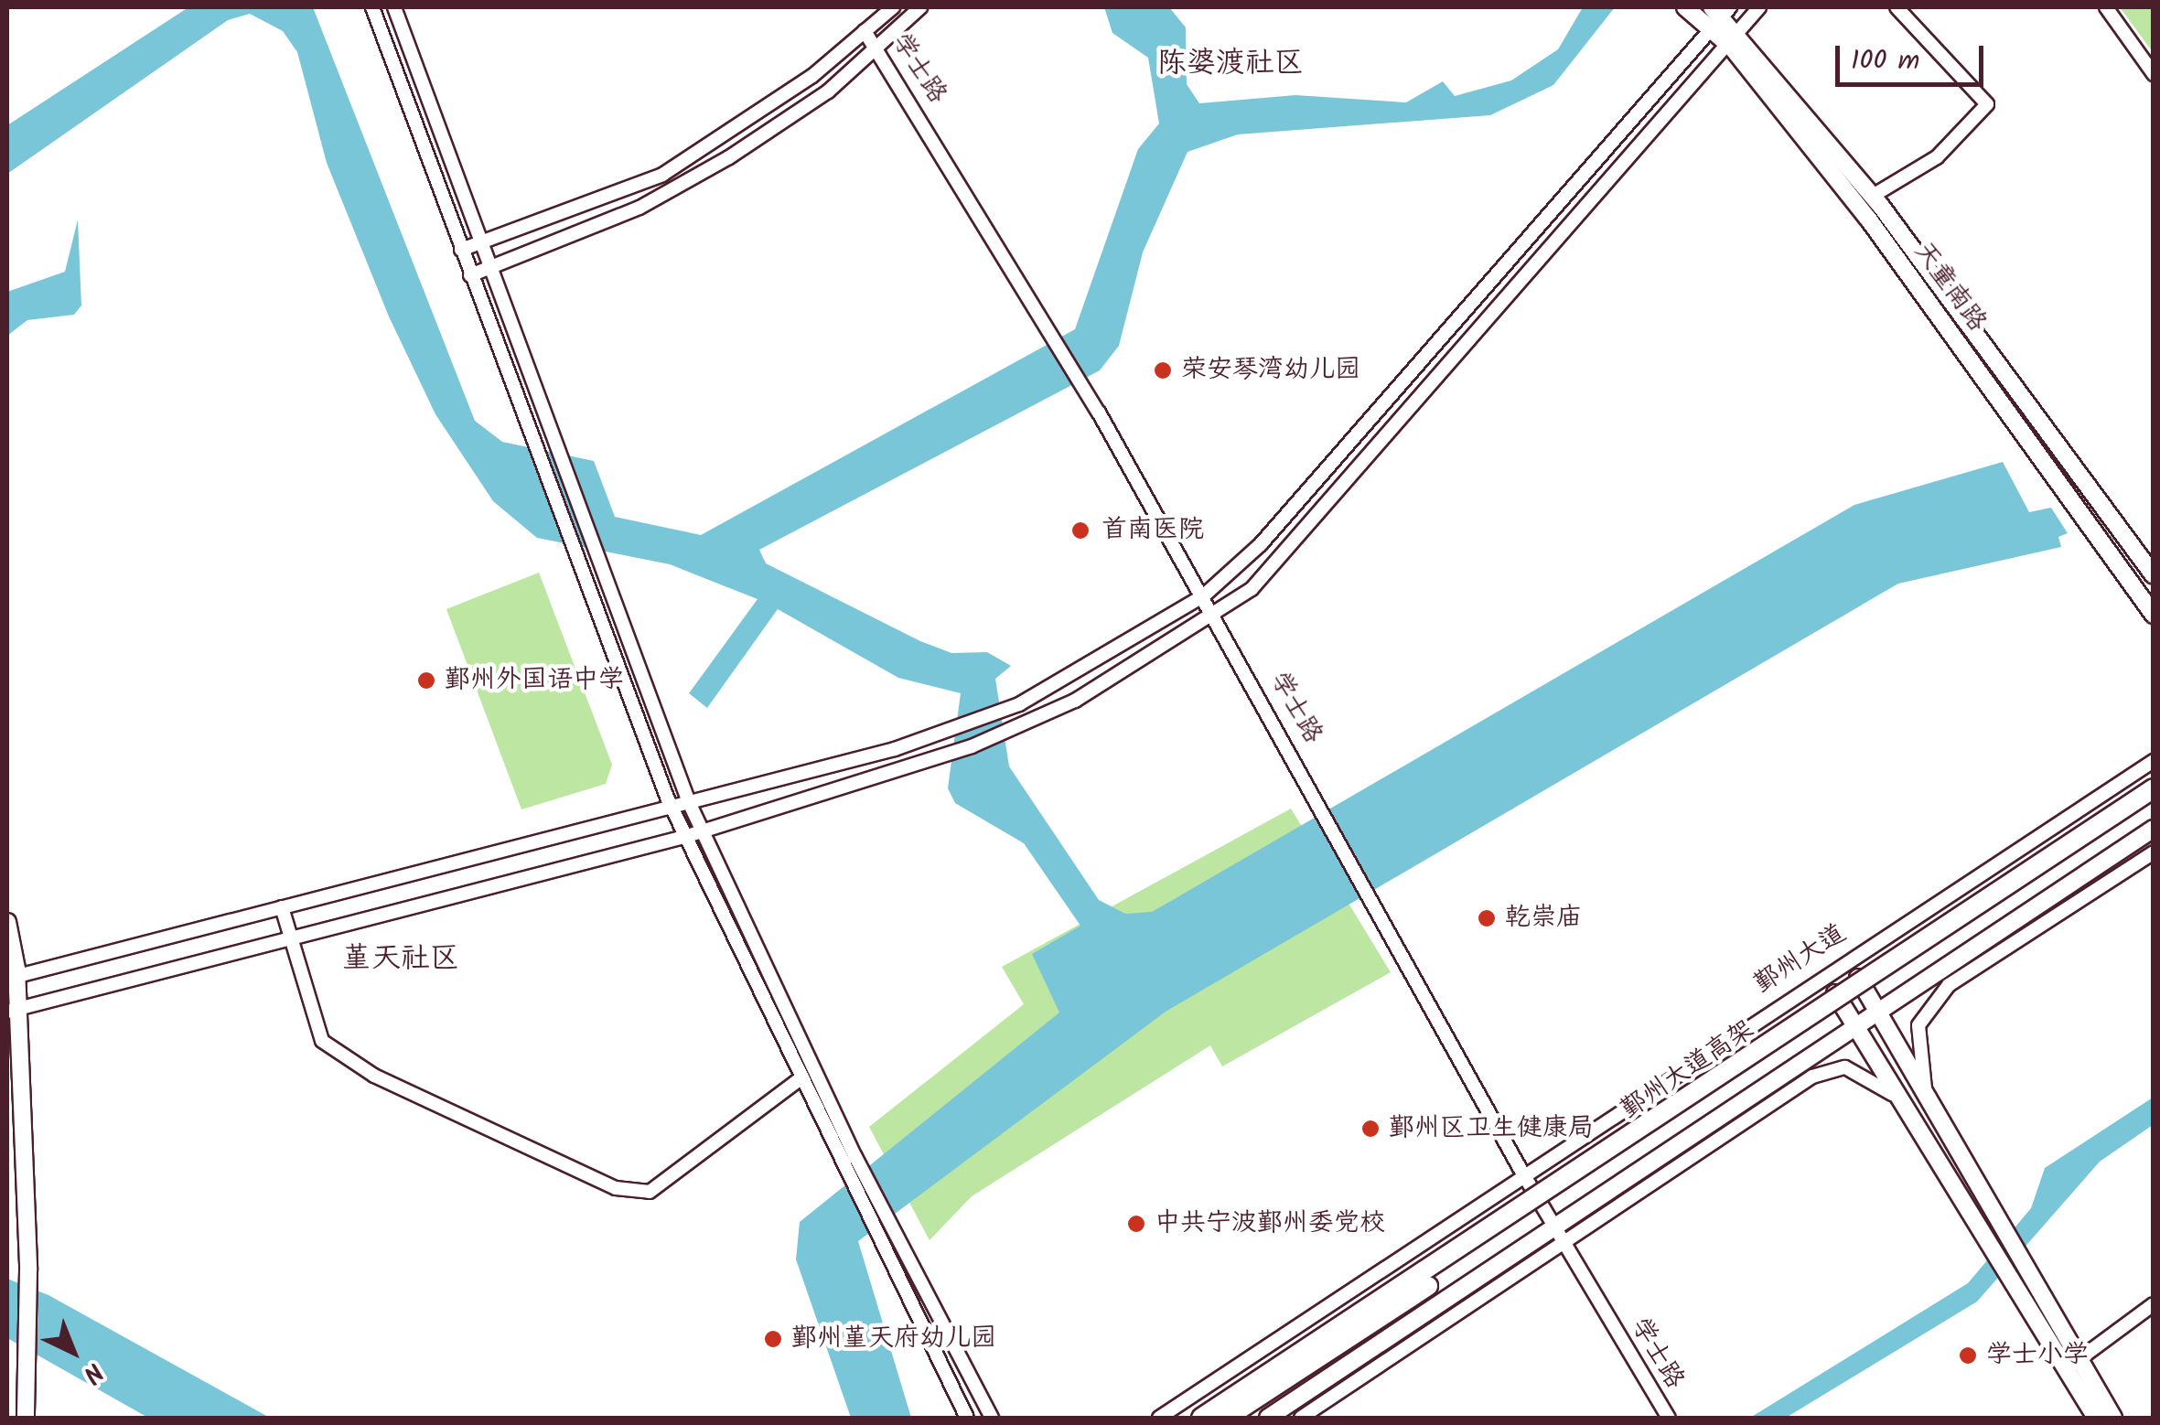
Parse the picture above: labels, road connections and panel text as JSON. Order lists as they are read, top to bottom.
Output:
{
  "streets": {
    "highway": ["鄞州大道高架"],
    "main road": ["天童南路", "鄞州大道"],
    "street": ["学士路"]
  },
  "crossings": [
    ["学士路", "鄞州大道"],
    ["鄞州大道", "鄞州大道高架"]
  ],
  "districts": ["陈婆渡社区", "堇天社区"],
  "places": [
    "荣安琴湾幼儿园",
    "首南医院",
    "鄞州外国语中学",
    "乾崇庙",
    "鄞州区卫生健康局",
    "中共宁波鄞州委党校",
    "鄞州堇天府幼儿园",
    "学士小学"
  ],
  "scale_bar": "100 m",
  "north": "bottom right"
}
